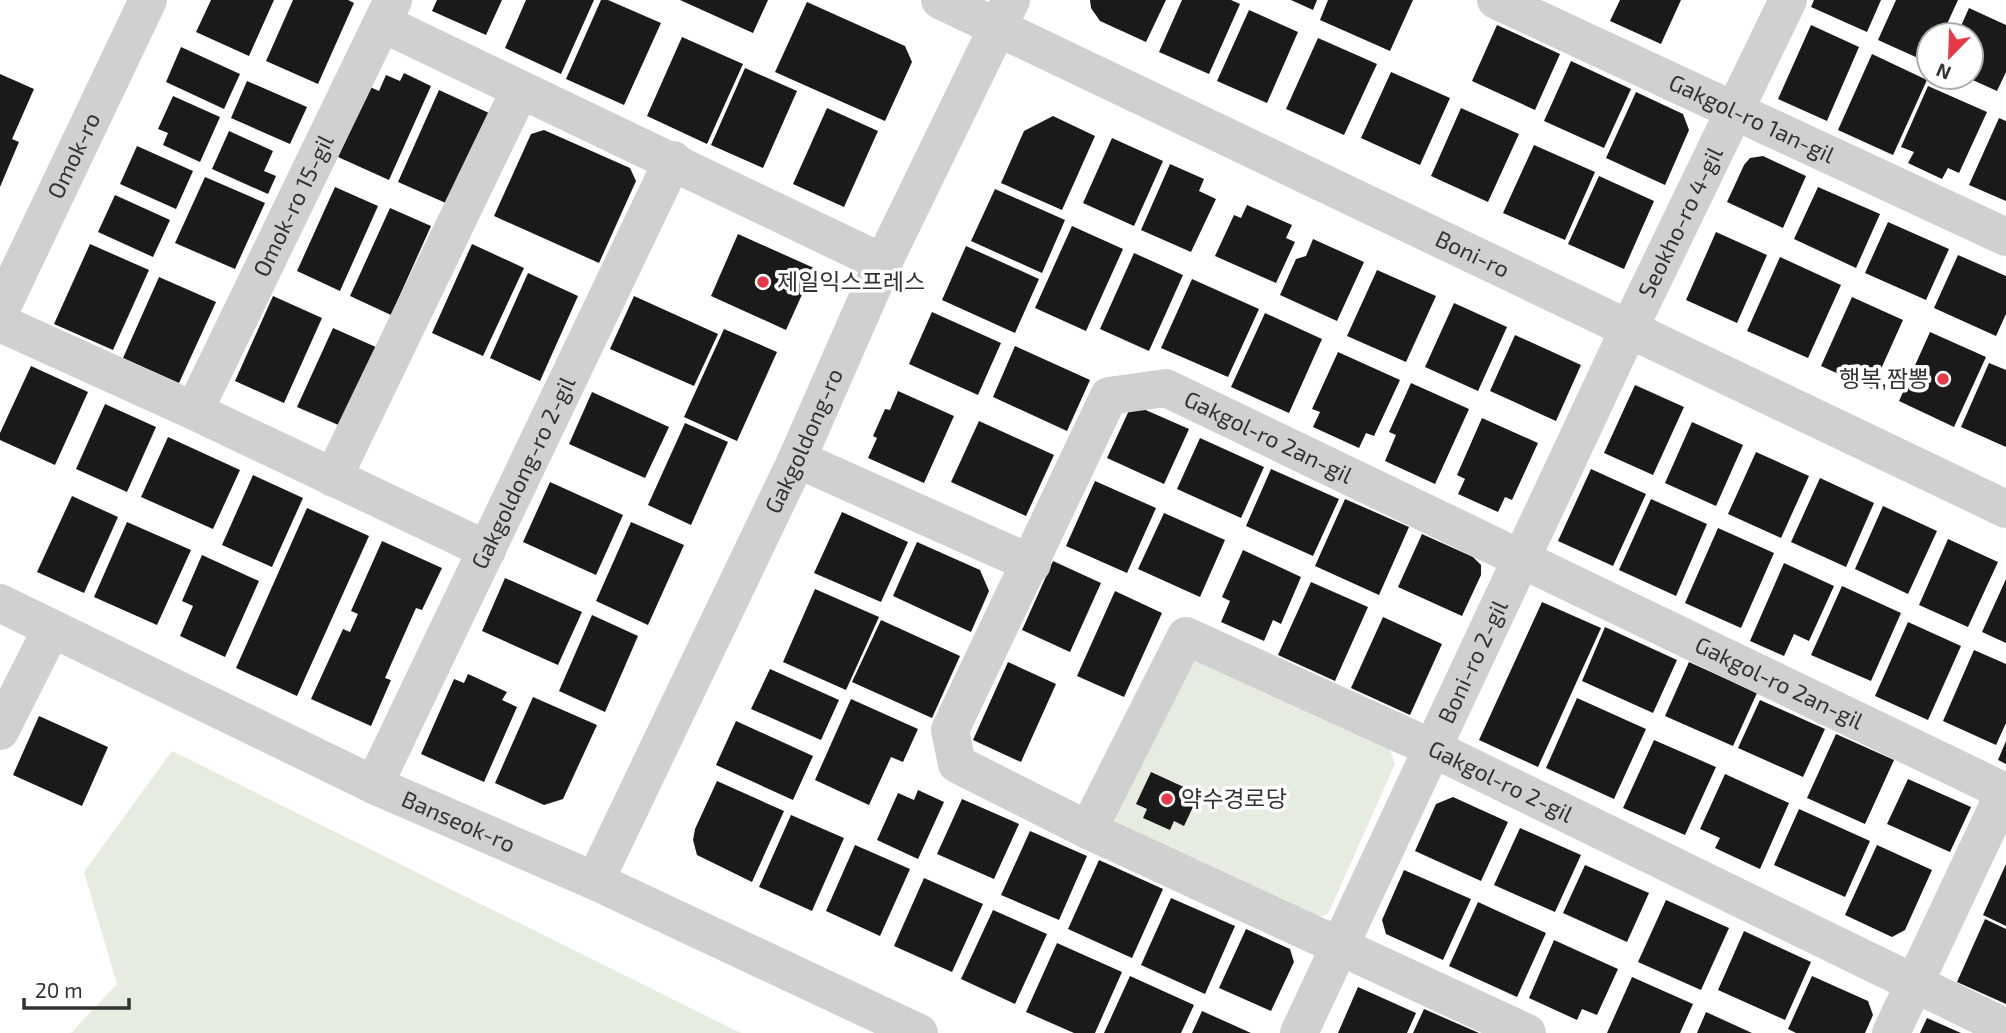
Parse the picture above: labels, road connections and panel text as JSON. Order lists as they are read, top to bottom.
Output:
{
  "streets": {
    "street": [
      "Gakgol-ro 1an-gil",
      "Omok-ro",
      "Omok-ro 15-gil",
      "Seokho-ro 4-gil",
      "Boni-ro",
      "Gakgol-ro 2an-gil",
      "Gakgoldong-ro",
      "Gakgoldong-ro 2-gil",
      "Boni-ro 2-gil",
      "Gakgol-ro 2-gil",
      "Banseok-ro"
    ]
  },
  "crossings": [
    ["Gakgol-ro 1an-gil", "Seokho-ro 4-gil"],
    ["Seokho-ro 4-gil", "Boni-ro"],
    ["Seokho-ro 4-gil", "Boni-ro 2-gil"],
    ["Boni-ro", "Gakgoldong-ro"],
    ["Boni-ro", "Boni-ro 2-gil"],
    ["Gakgol-ro 2an-gil", "Boni-ro 2-gil"],
    ["Gakgol-ro 2an-gil", "Gakgol-ro 2-gil"],
    ["Gakgoldong-ro", "Banseok-ro"],
    ["Gakgoldong-ro 2-gil", "Banseok-ro"],
    ["Boni-ro 2-gil", "Gakgol-ro 2-gil"]
  ],
  "places": ["제일익스프레스", "행복,짬뽕", "약수경로당"],
  "scale_bar": "20 m",
  "north": "bottom left"
}
